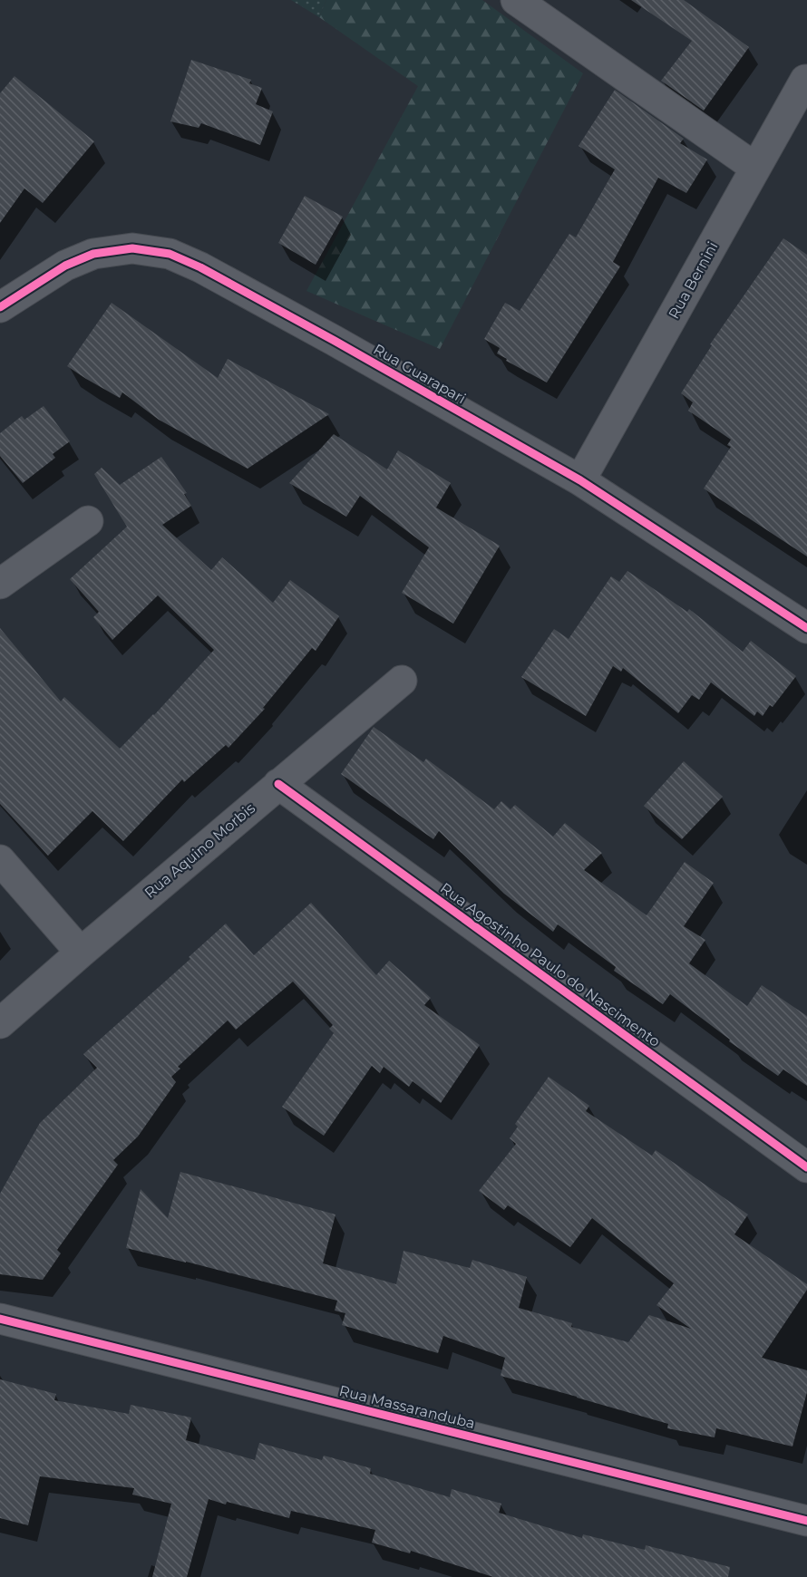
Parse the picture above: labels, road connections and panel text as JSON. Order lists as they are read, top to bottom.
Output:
{
  "streets": {
    "street": [
      "Rua Bernini",
      "Rua Guarapari",
      "Rua Aquino Morbis",
      "Rua Agostinho Paulo do Nascimento",
      "Rua Massaranduba"
    ]
  },
  "crossings": [
    ["Rua Bernini", "Rua Guarapari"],
    ["Rua Aquino Morbis", "Rua Agostinho Paulo do Nascimento"]
  ]
}
